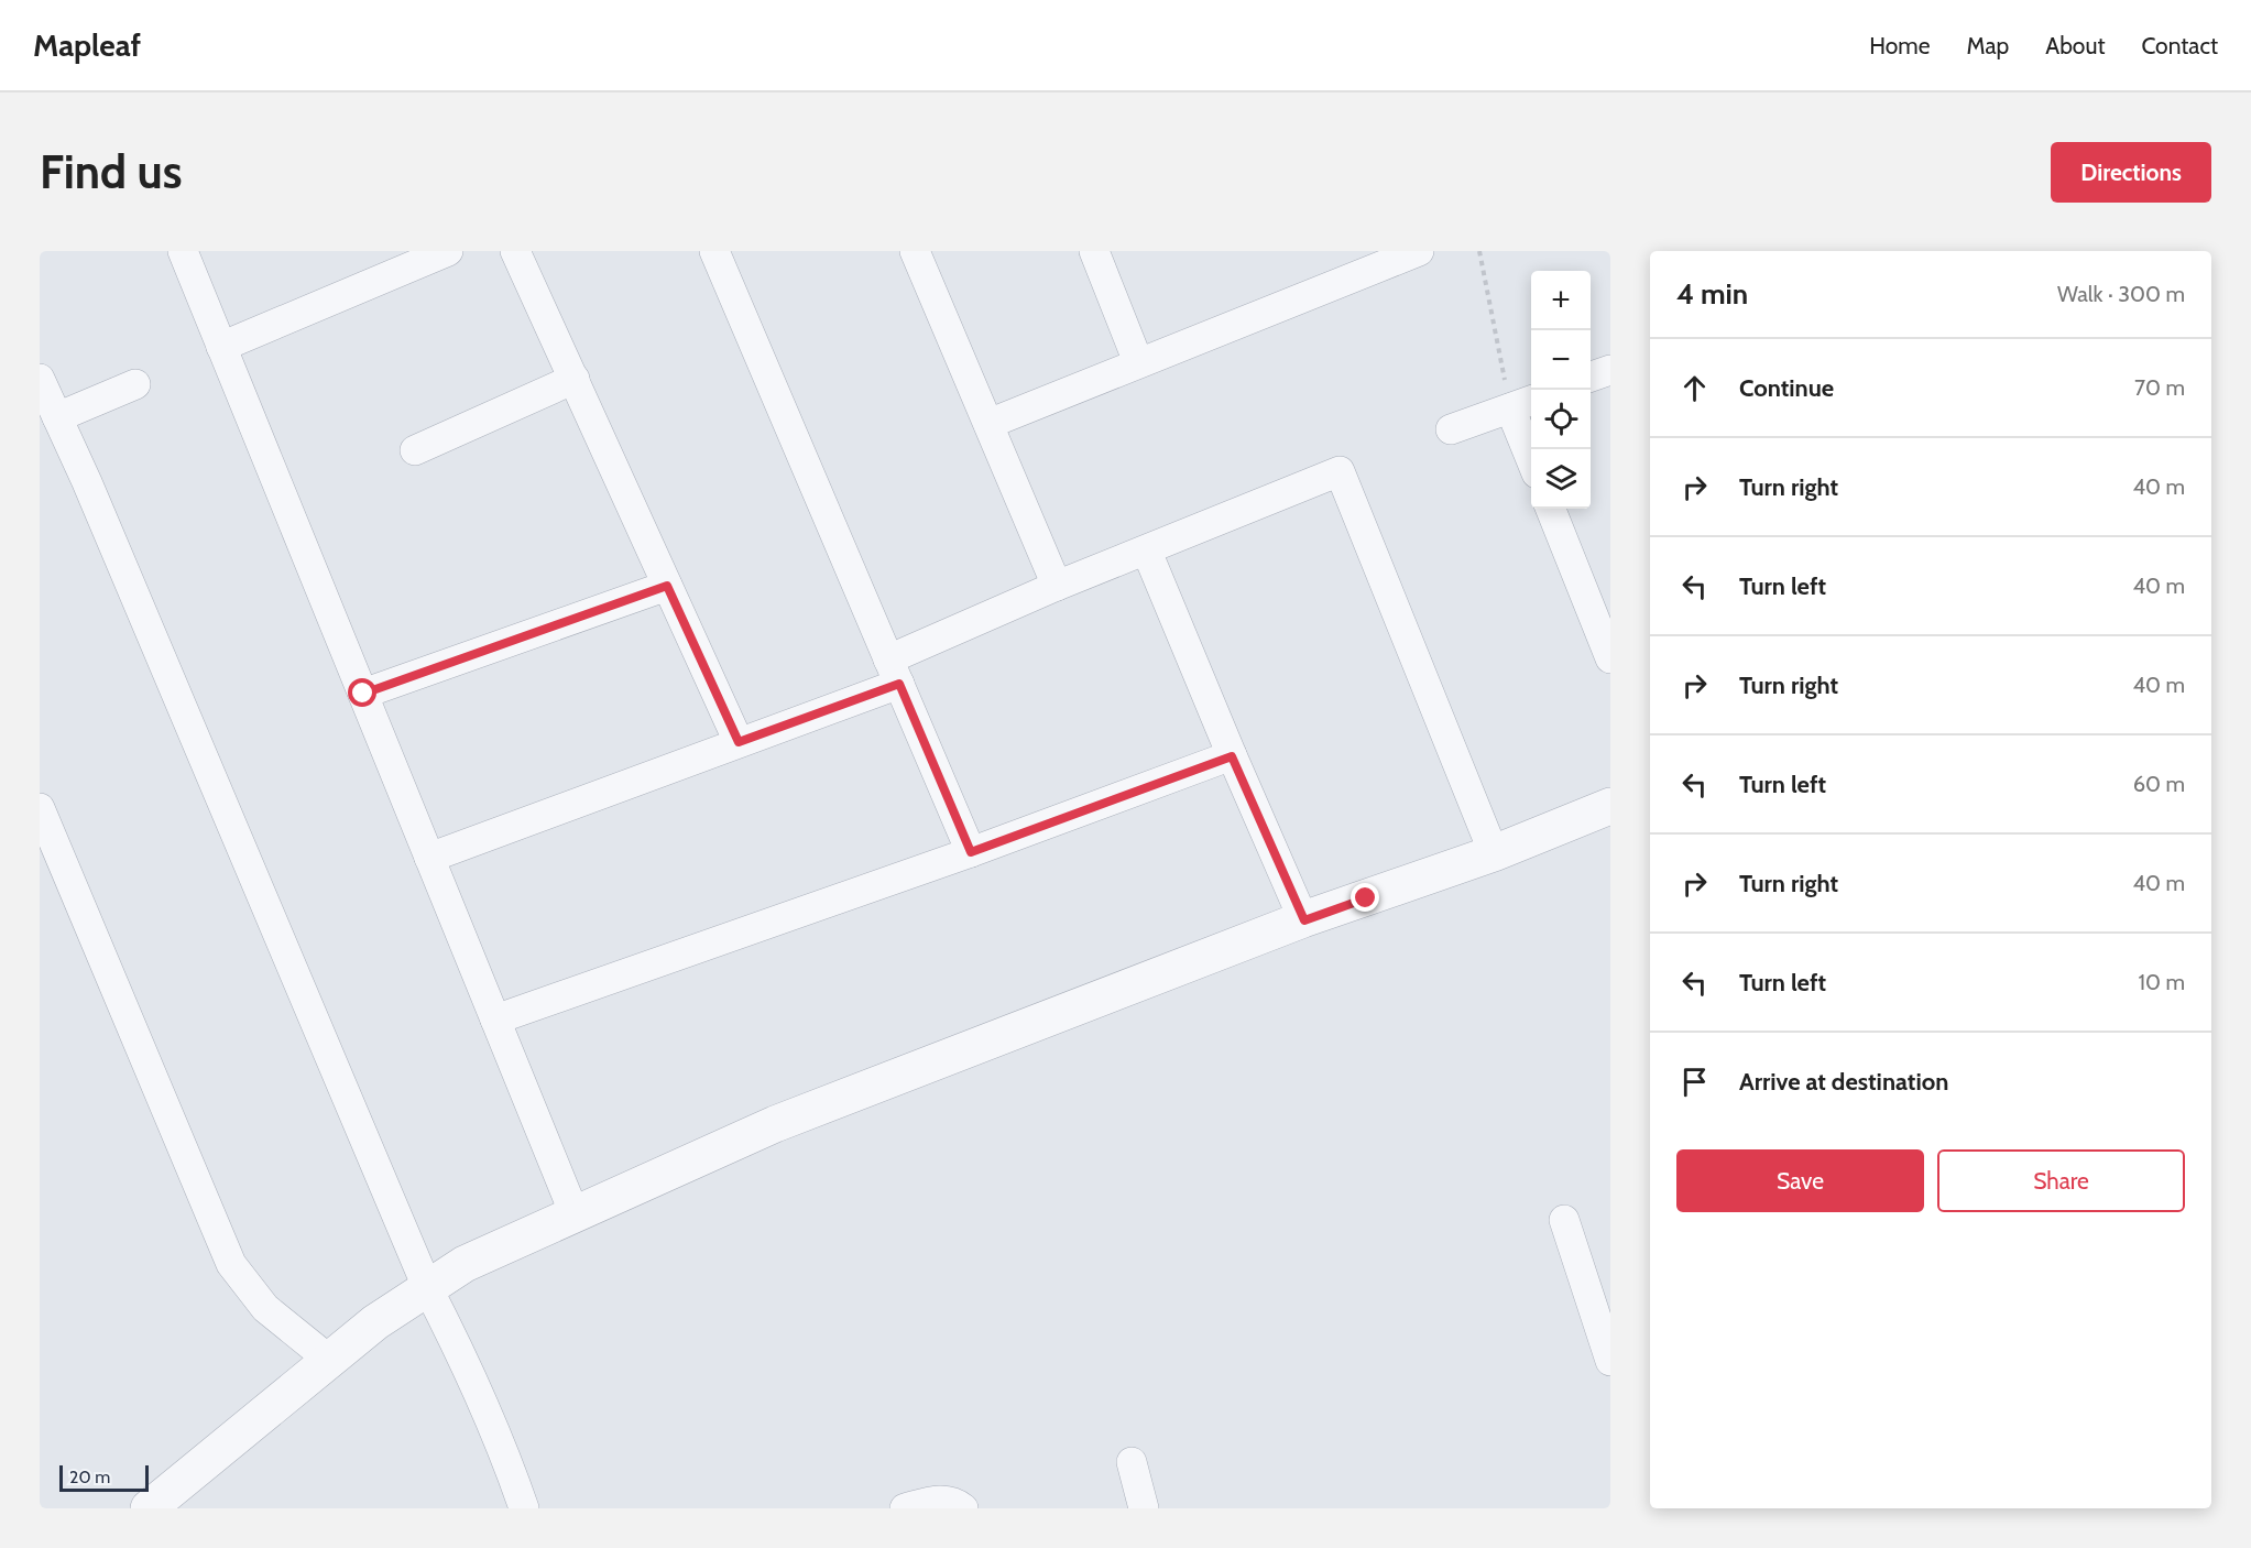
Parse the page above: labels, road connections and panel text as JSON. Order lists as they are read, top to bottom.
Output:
{
  "scale_bar": "20 m",
  "page": {
    "header": "Mapleaf",
    "nav": [
      "Home",
      "Map",
      "About",
      "Contact"
    ],
    "buttons": [
      "Directions",
      ["Save", "Share"]
    ],
    "title": "Find us",
    "heading": ["4 min", "Walk · 300 m"],
    "map_buttons": ["+", "−"],
    "list": [
      ["Continue", "70 m"],
      ["Turn right", "40 m"],
      ["Turn left", "40 m"],
      ["Turn right", "40 m"],
      ["Turn left", "60 m"],
      ["Turn right", "40 m"],
      ["Turn left", "10 m"],
      "Arrive at destination"
    ],
    "scale": "20 m"
  }
}
